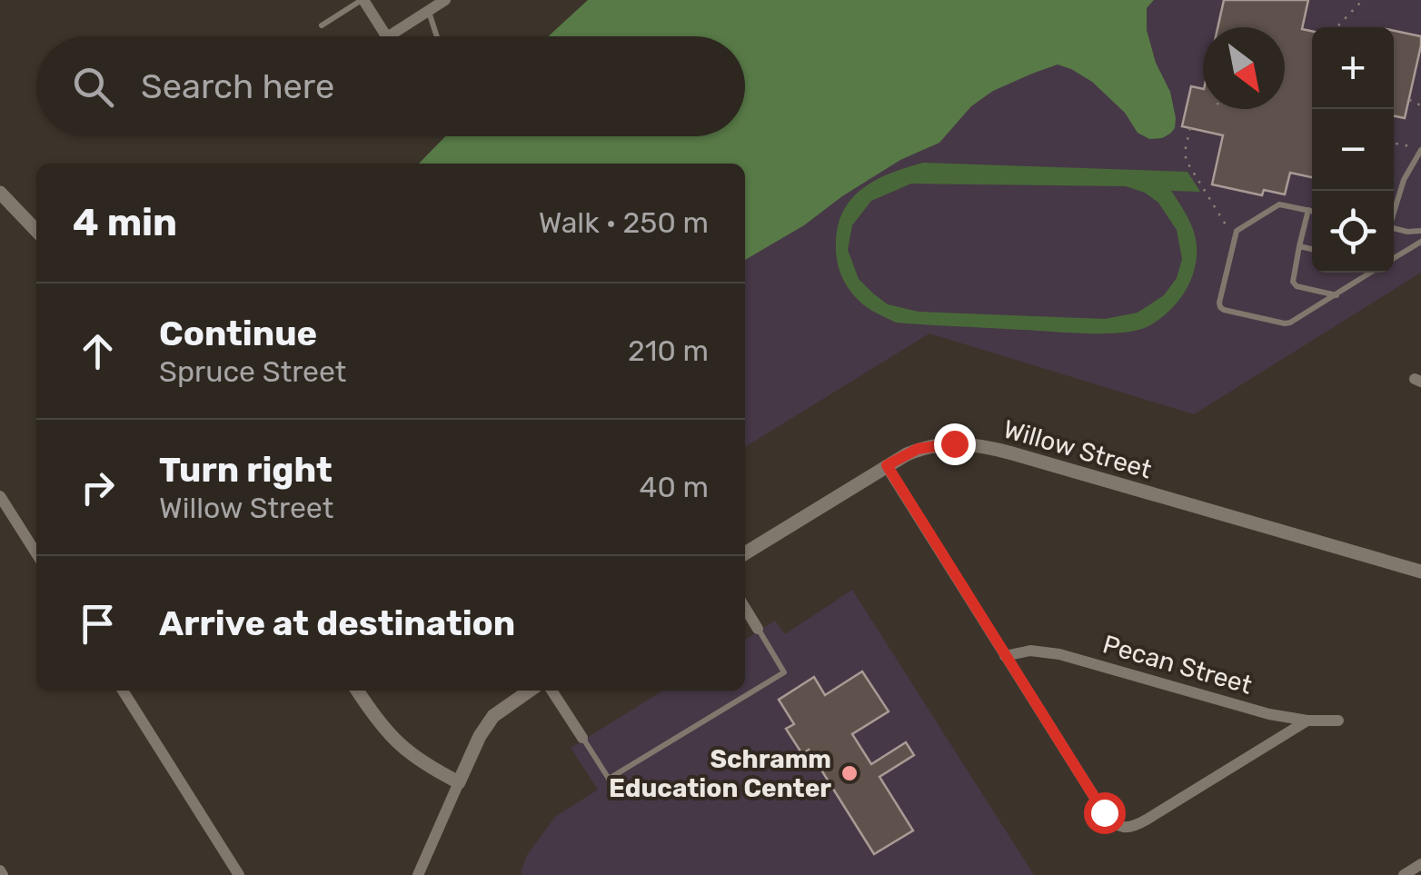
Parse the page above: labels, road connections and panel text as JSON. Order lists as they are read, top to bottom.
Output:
{
  "streets": {
    "street": ["Willow Street", "Pecan Street"]
  },
  "places": ["Schramm Education Center"],
  "north": "bottom right",
  "page": {
    "map_buttons": ["+", "−"],
    "search": "Search here",
    "heading": ["4 min", "Walk · 250 m"],
    "list": [
      ["Continue", "Spruce Street", "210 m"],
      ["Turn right", "Willow Street", "40 m"],
      "Arrive at destination"
    ]
  }
}
